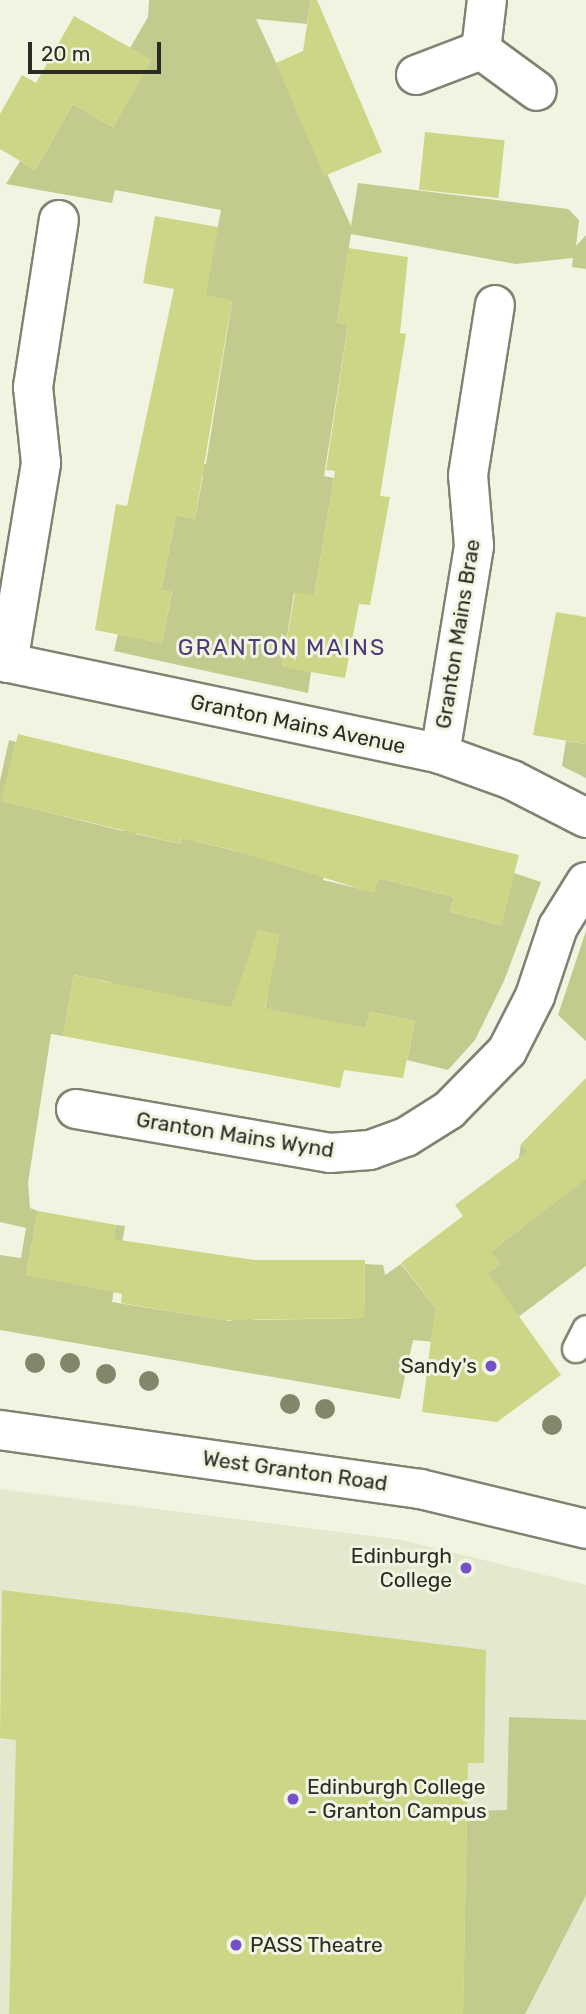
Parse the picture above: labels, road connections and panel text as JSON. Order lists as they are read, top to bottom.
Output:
{
  "streets": {
    "street": [
      "Granton Mains Brae",
      "Granton Mains Avenue",
      "Granton Mains Wynd",
      "West Granton Road"
    ]
  },
  "crossings": [
    ["Granton Mains Brae", "Granton Mains Avenue"]
  ],
  "districts": ["GRANTON MAINS"],
  "places": [
    "Sandy's",
    "Edinburgh College",
    "Edinburgh College - Granton Campus",
    "PASS Theatre"
  ],
  "scale_bar": "20 m"
}
